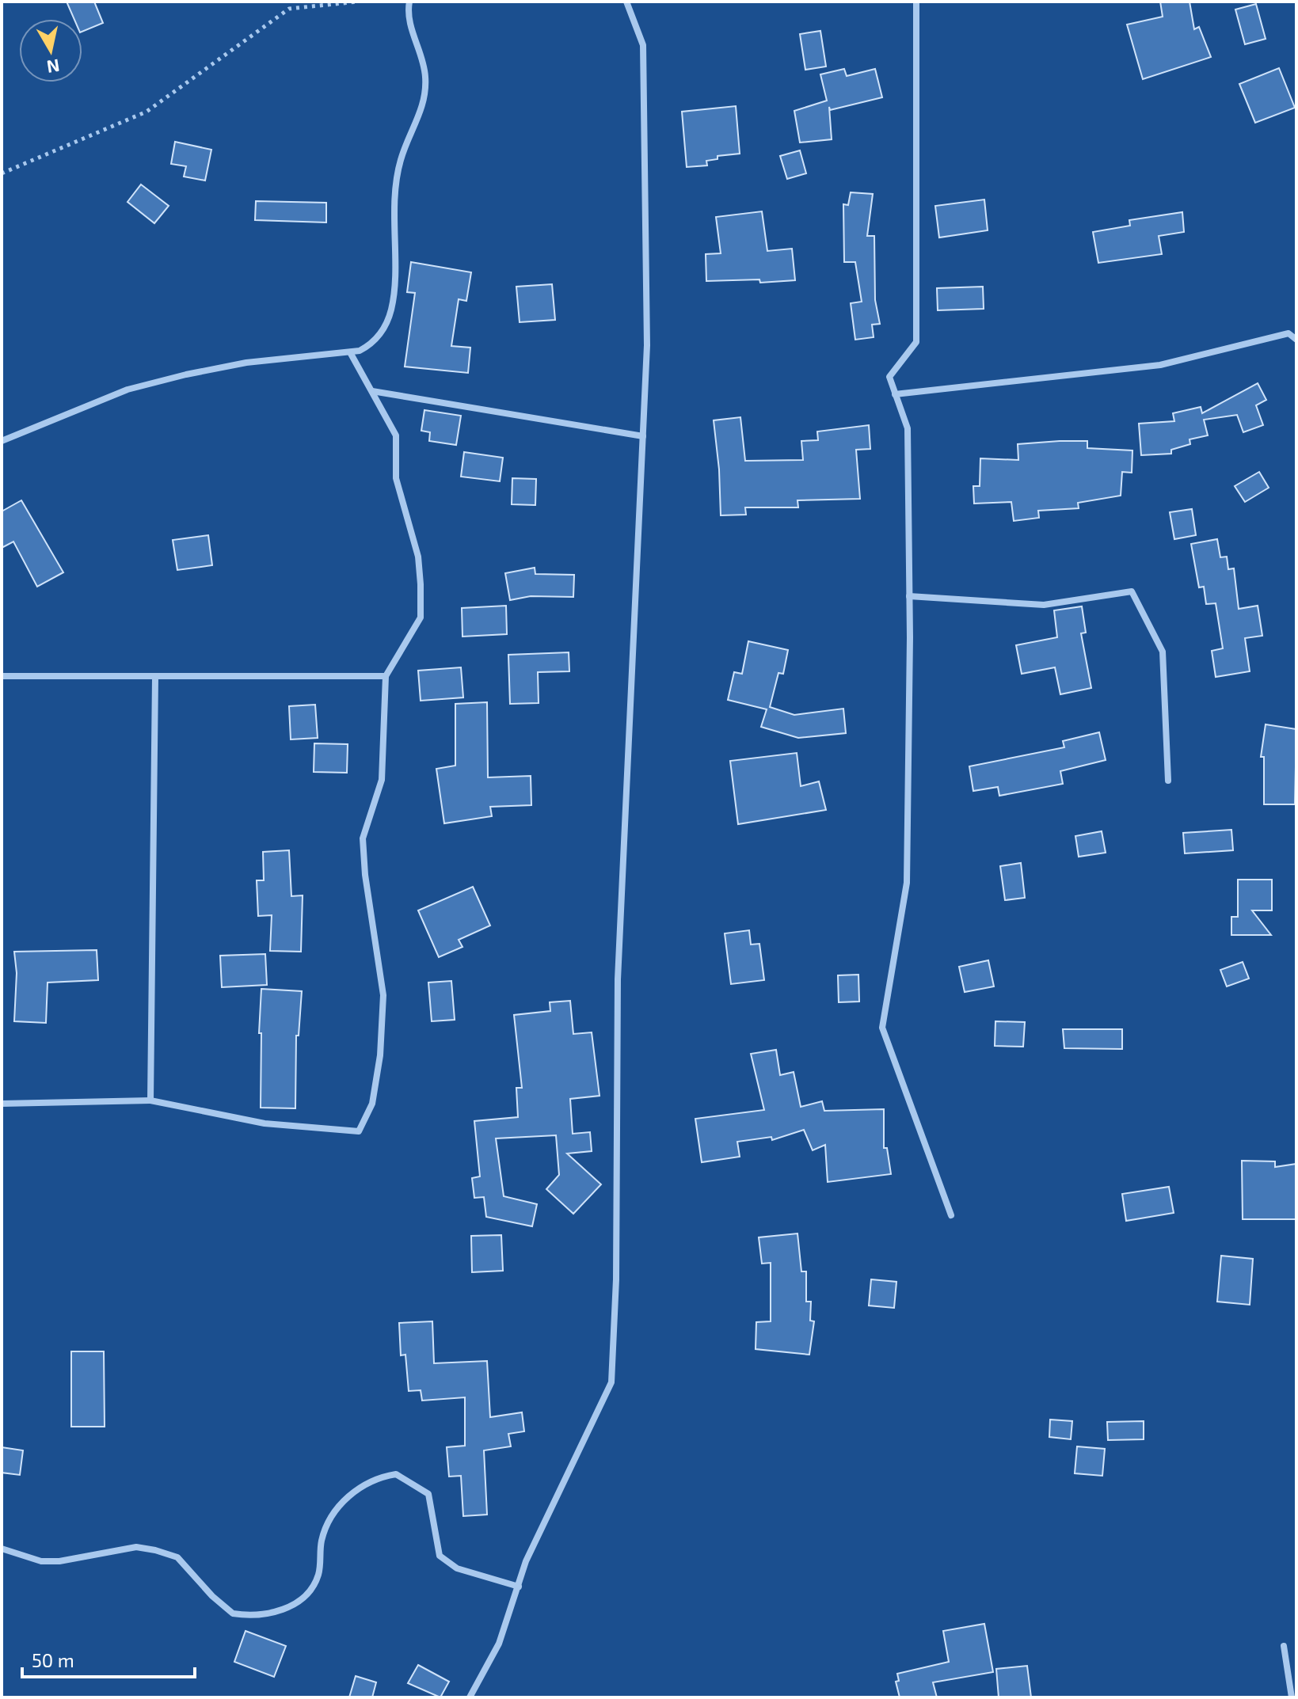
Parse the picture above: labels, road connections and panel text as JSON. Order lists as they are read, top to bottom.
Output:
{
  "scale_bar": "50 m",
  "north": "bottom"
}
